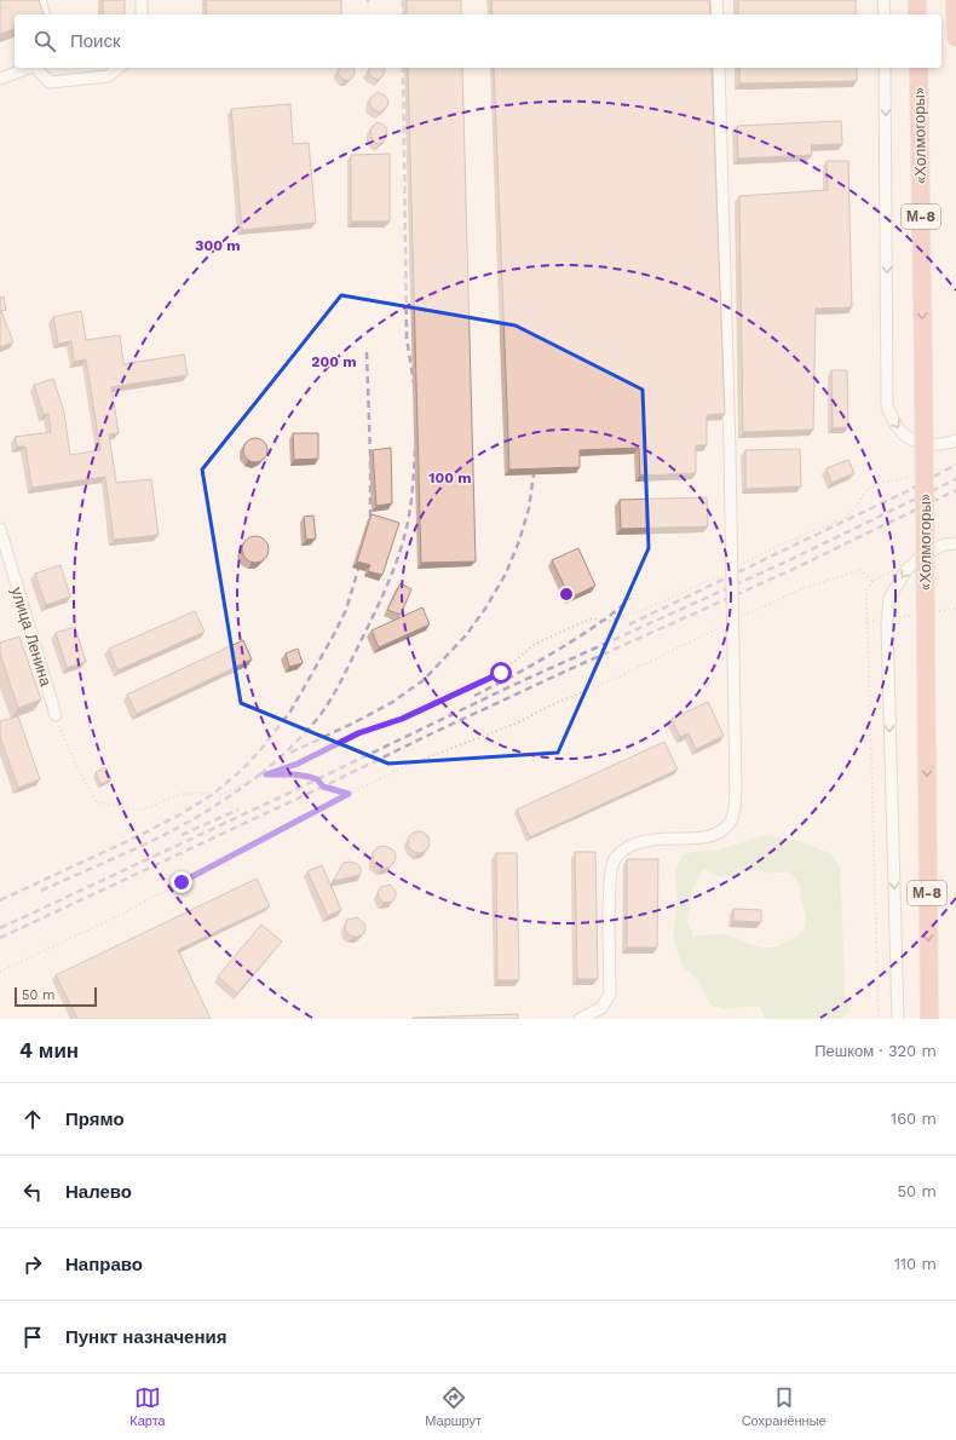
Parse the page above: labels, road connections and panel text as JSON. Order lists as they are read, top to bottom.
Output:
{
  "streets": {
    "highway": ["«Холмогоры»", "М-8"],
    "street": ["улица Ленина"]
  },
  "one_way": ["«Холмогоры»"],
  "scale_bar": "50 m",
  "page": {
    "search": "Поиск",
    "scale": "50 m",
    "heading": ["4 мин", "Пешком · 320 m"],
    "list": [
      ["Прямо", "160 m"],
      ["Налево", "50 m"],
      ["Направо", "110 m"],
      "Пункт назначения"
    ],
    "nav": ["Карта", "Маршрут", "Сохранённые"]
  },
  "rings": ["300 m", "200 m", "100 m"]
}
